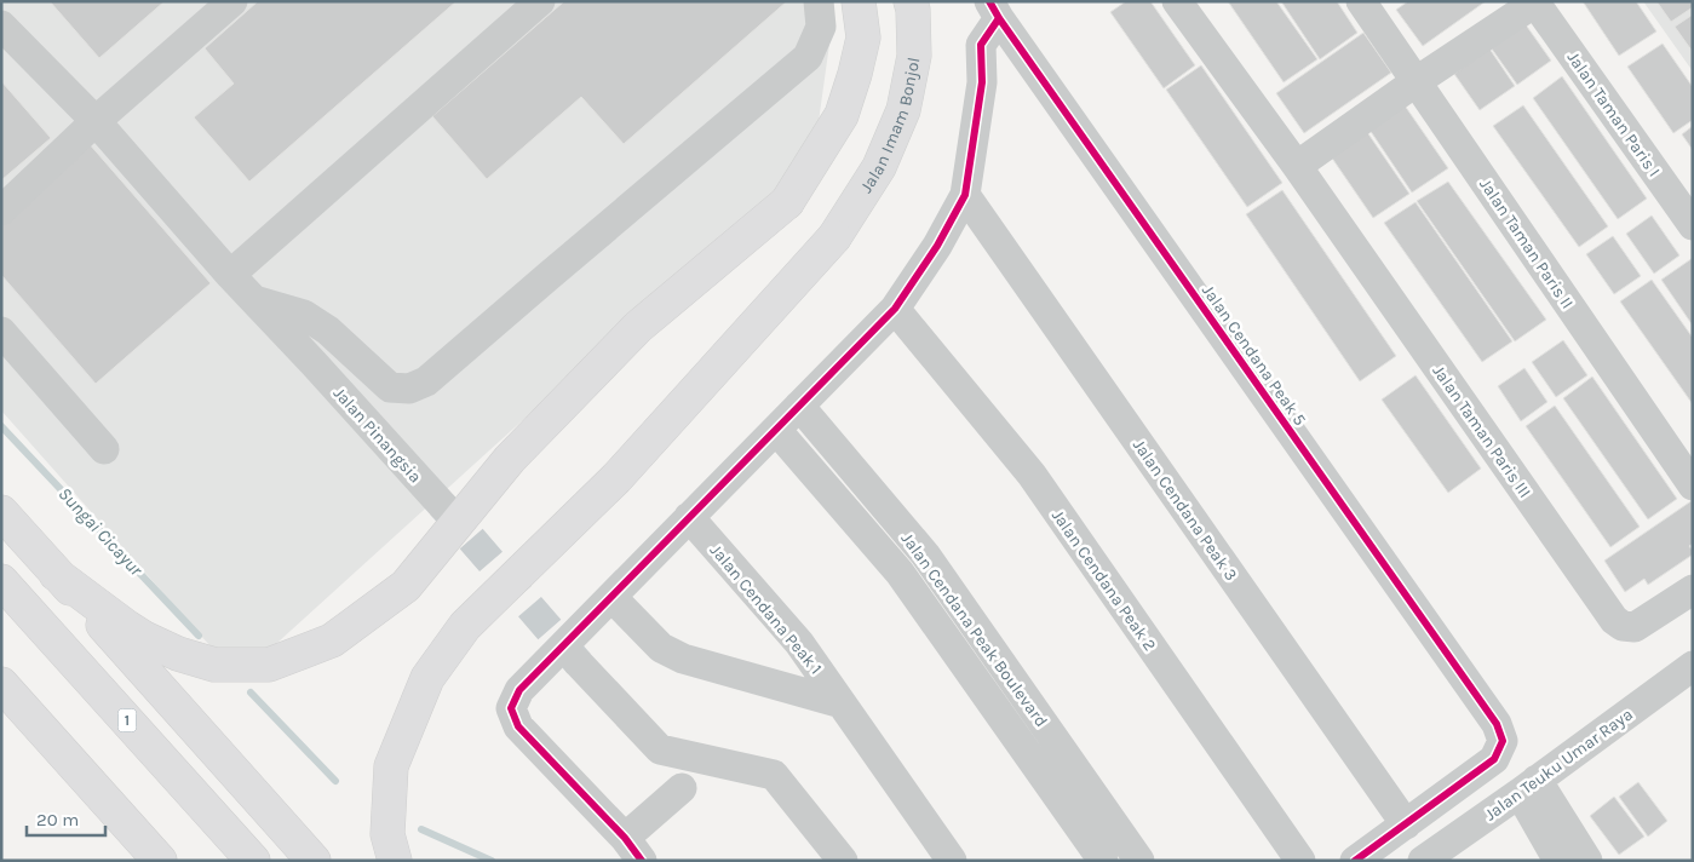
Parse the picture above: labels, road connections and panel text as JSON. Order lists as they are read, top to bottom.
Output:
{
  "streets": {
    "main road": ["Jalan Imam Bonjol", "1"],
    "street": [
      "Jalan Taman Paris I",
      "Jalan Taman Paris II",
      "Jalan Cendana Peak 5",
      "Jalan Taman Paris III",
      "Jalan Pinangsia",
      "Jalan Cendana Peak 3",
      "Jalan Cendana Peak 2",
      "Jalan Cendana Peak 1",
      "Jalan Cendana Peak Boulevard",
      "Jalan Teuku Umar Raya"
    ]
  },
  "crossings": [
    ["Jalan Taman Paris I", "Jalan Taman Paris II"],
    ["Jalan Cendana Peak 5", "Jalan Cendana Peak 3"]
  ],
  "water": ["Sungai Cicayur"],
  "scale_bar": "20 m"
}
